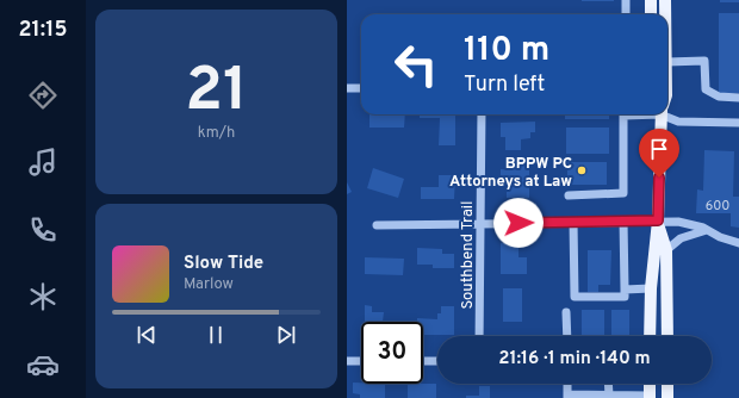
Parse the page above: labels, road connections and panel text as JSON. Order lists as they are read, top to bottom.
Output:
{
  "streets": {
    "street": ["Southbend Trail"]
  },
  "places": ["BPPW PC Attorneys at Law"],
  "house_numbers": ["600"],
  "page": {
    "tabs": "21:15",
    "tile": ["21", "km/h"],
    "turn": ["110 m", "Turn left"],
    "song": ["Slow Tide", "Marlow"],
    "limit": "30",
    "trip": "21:16 · 1 min · 140 m"
  }
}
